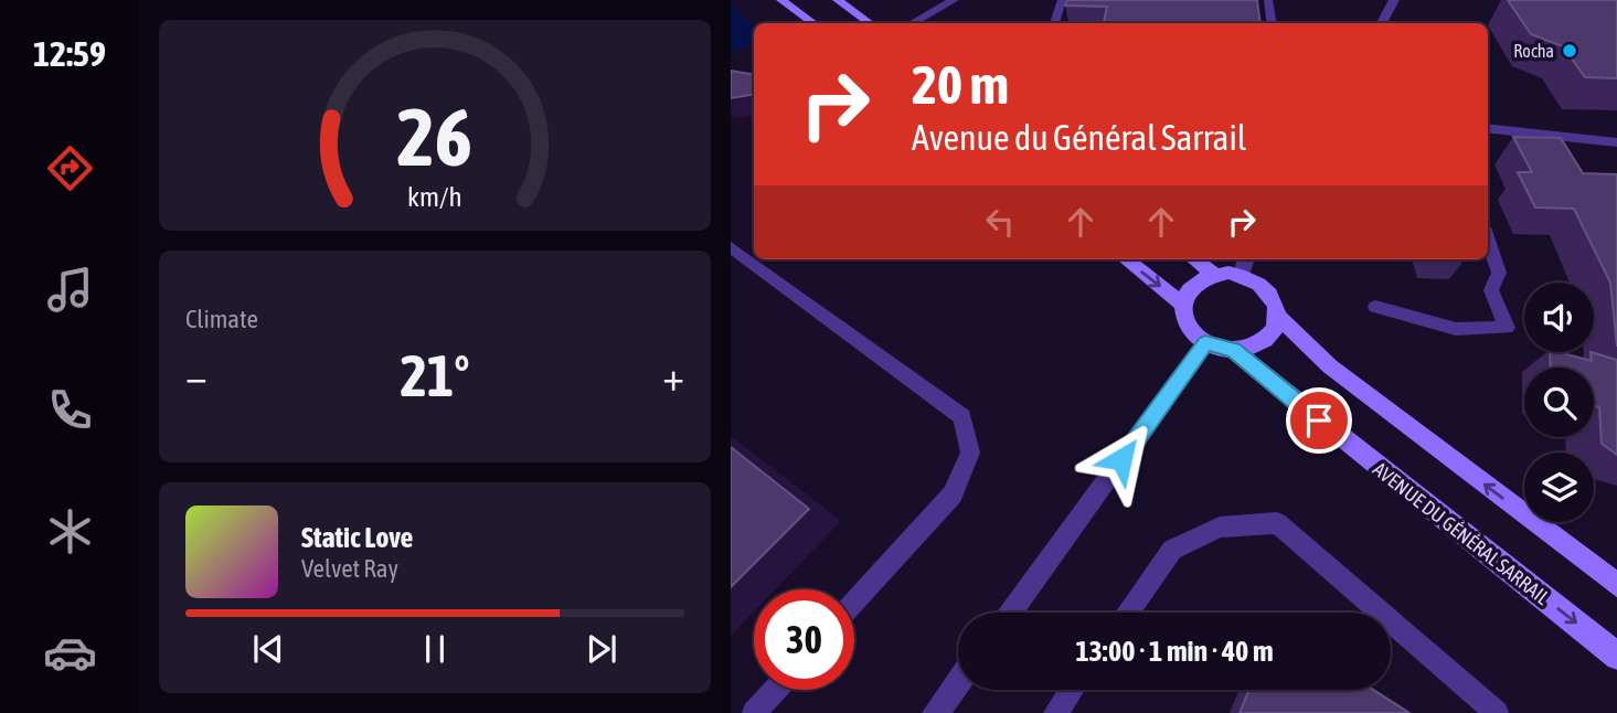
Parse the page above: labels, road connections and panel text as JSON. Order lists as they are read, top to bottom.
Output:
{
  "streets": {
    "main road": ["AVENUE DU GÉNÉRAL SARRAIL"]
  },
  "places": ["Rocha"],
  "page": {
    "tabs": "12:59",
    "turn": ["20 m", "Avenue du Général Sarrail"],
    "tile": "Climate",
    "heat": ["−", "21°", "+"],
    "song": ["Static Love", "Velvet Ray"],
    "limit": "30",
    "trip": "13:00 · 1 min · 40 m",
    "gauge": ["26", "km/h"]
  }
}
